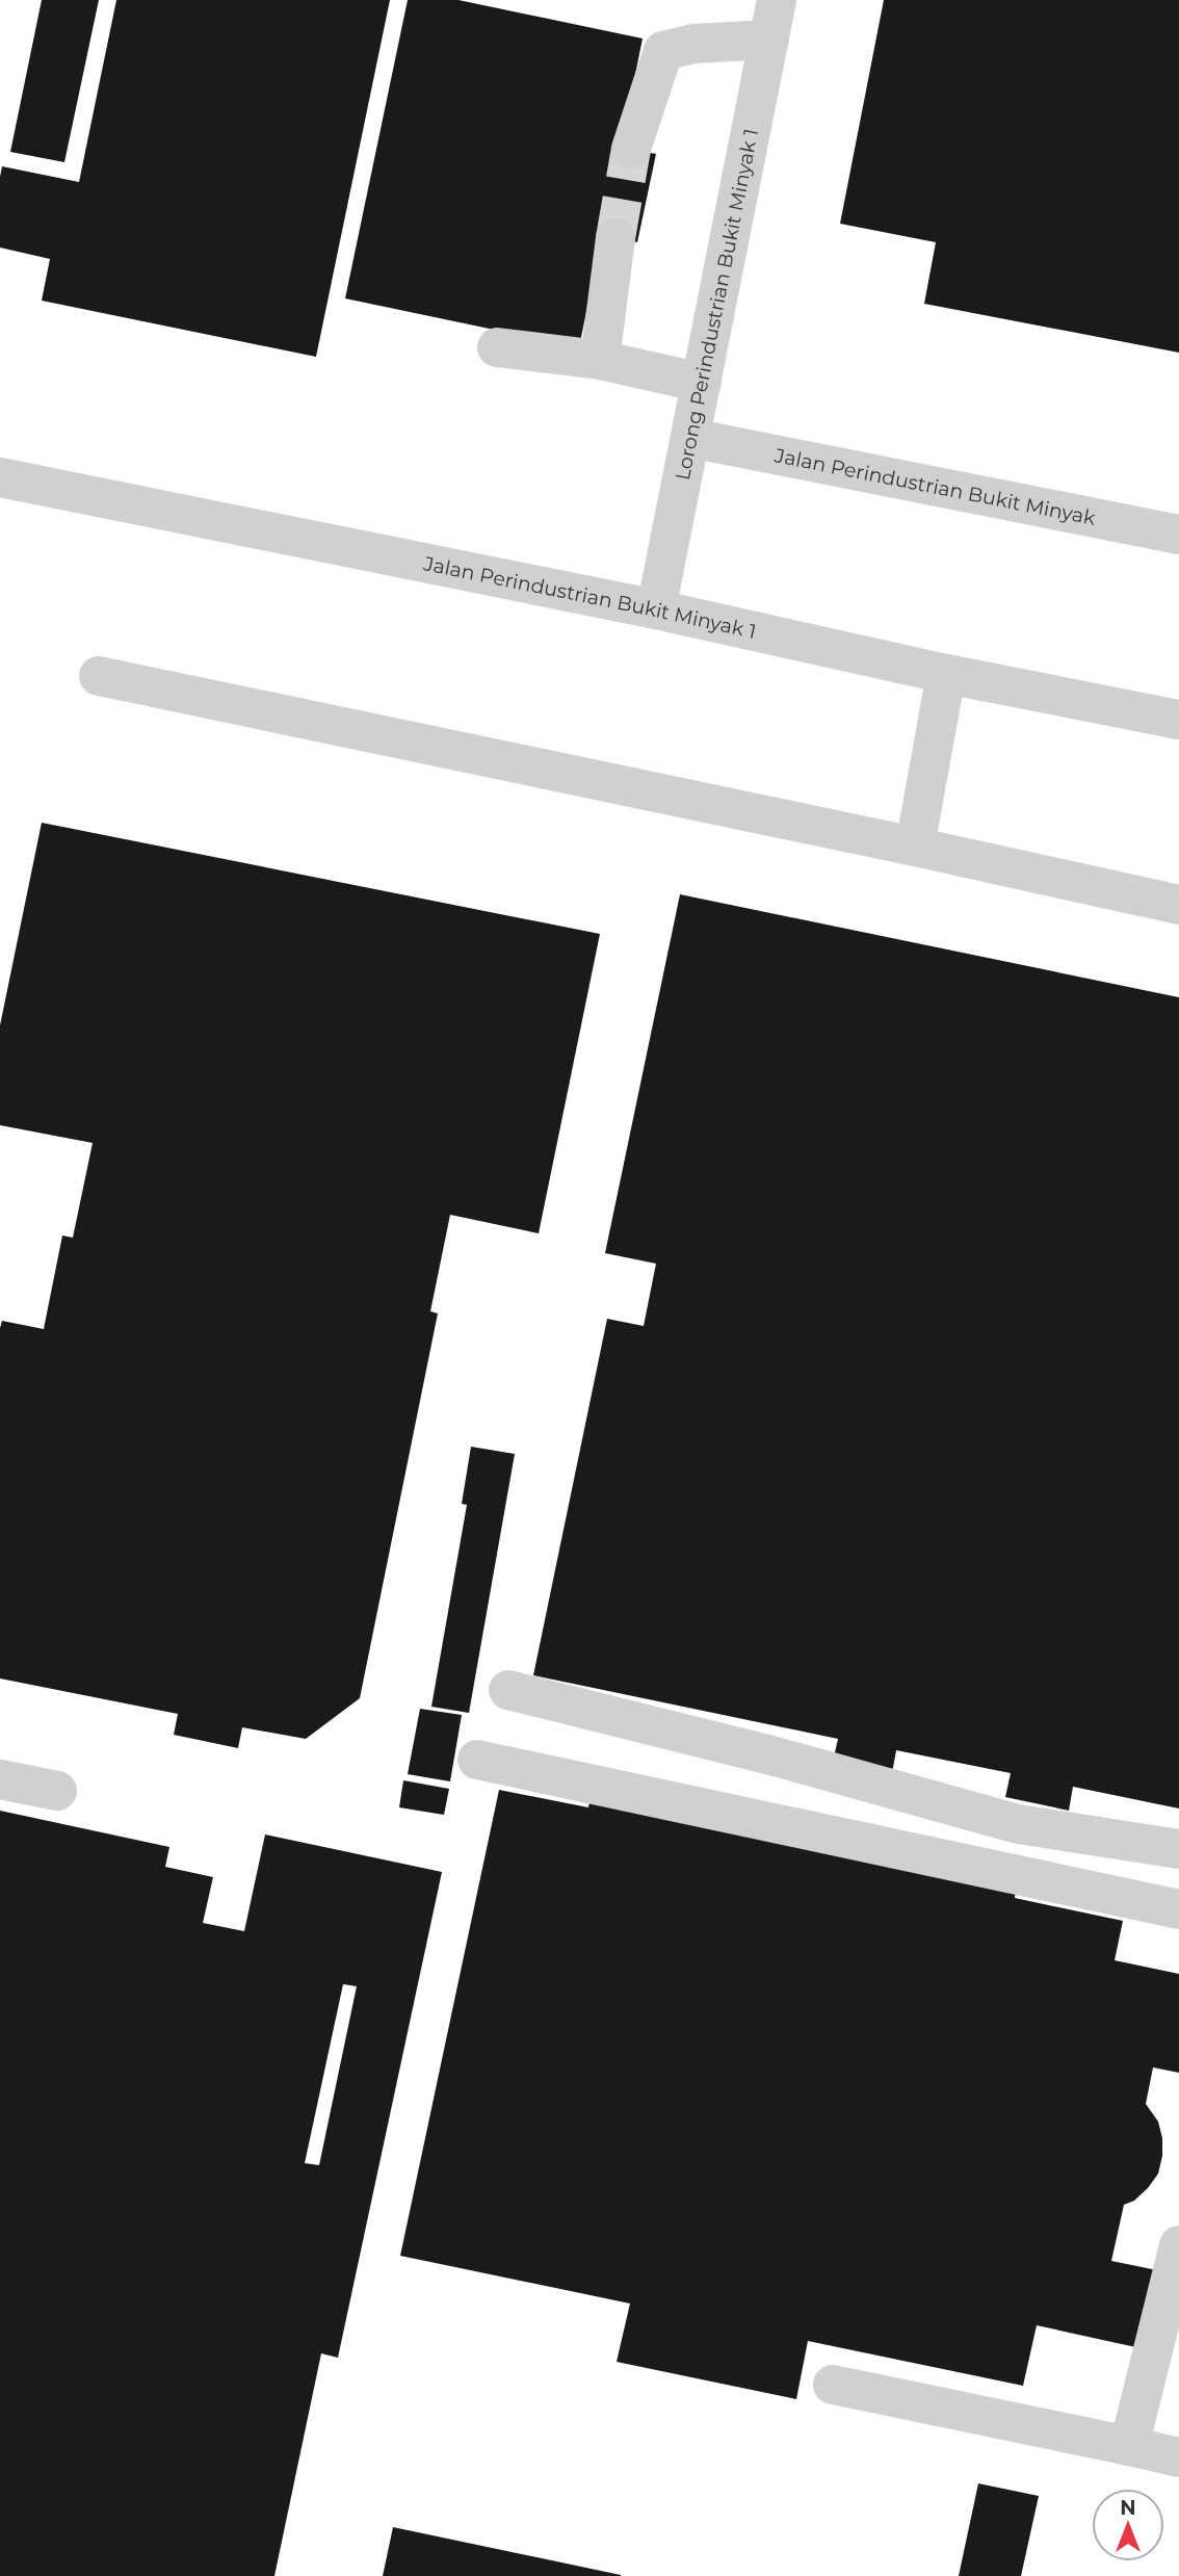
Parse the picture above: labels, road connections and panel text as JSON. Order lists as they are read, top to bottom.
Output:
{
  "streets": {
    "street": ["Lorong Perindustrian Bukit Minyak 1", "Jalan Perindustrian Bukit Minyak", "Jalan Perindustrian Bukit Minyak 1"]
  },
  "crossings": [
    ["Lorong Perindustrian Bukit Minyak 1", "Jalan Perindustrian Bukit Minyak"],
    ["Lorong Perindustrian Bukit Minyak 1", "Jalan Perindustrian Bukit Minyak 1"]
  ],
  "north": "top"
}
